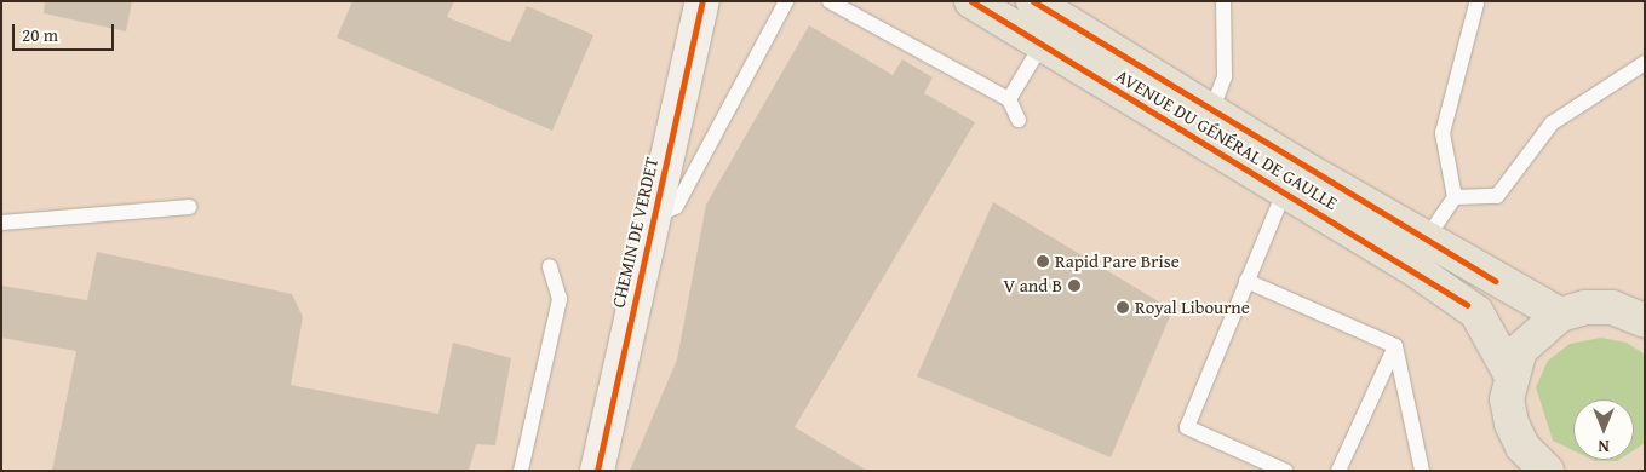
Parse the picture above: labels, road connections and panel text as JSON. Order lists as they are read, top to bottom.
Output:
{
  "streets": {
    "main road": ["AVENUE DU GÉNÉRAL DE GAULLE"],
    "street": ["CHEMIN DE VERDET"]
  },
  "places": ["Rapid Pare Brise", "V and B", "Royal Libourne"],
  "scale_bar": "20 m",
  "north": "bottom"
}
